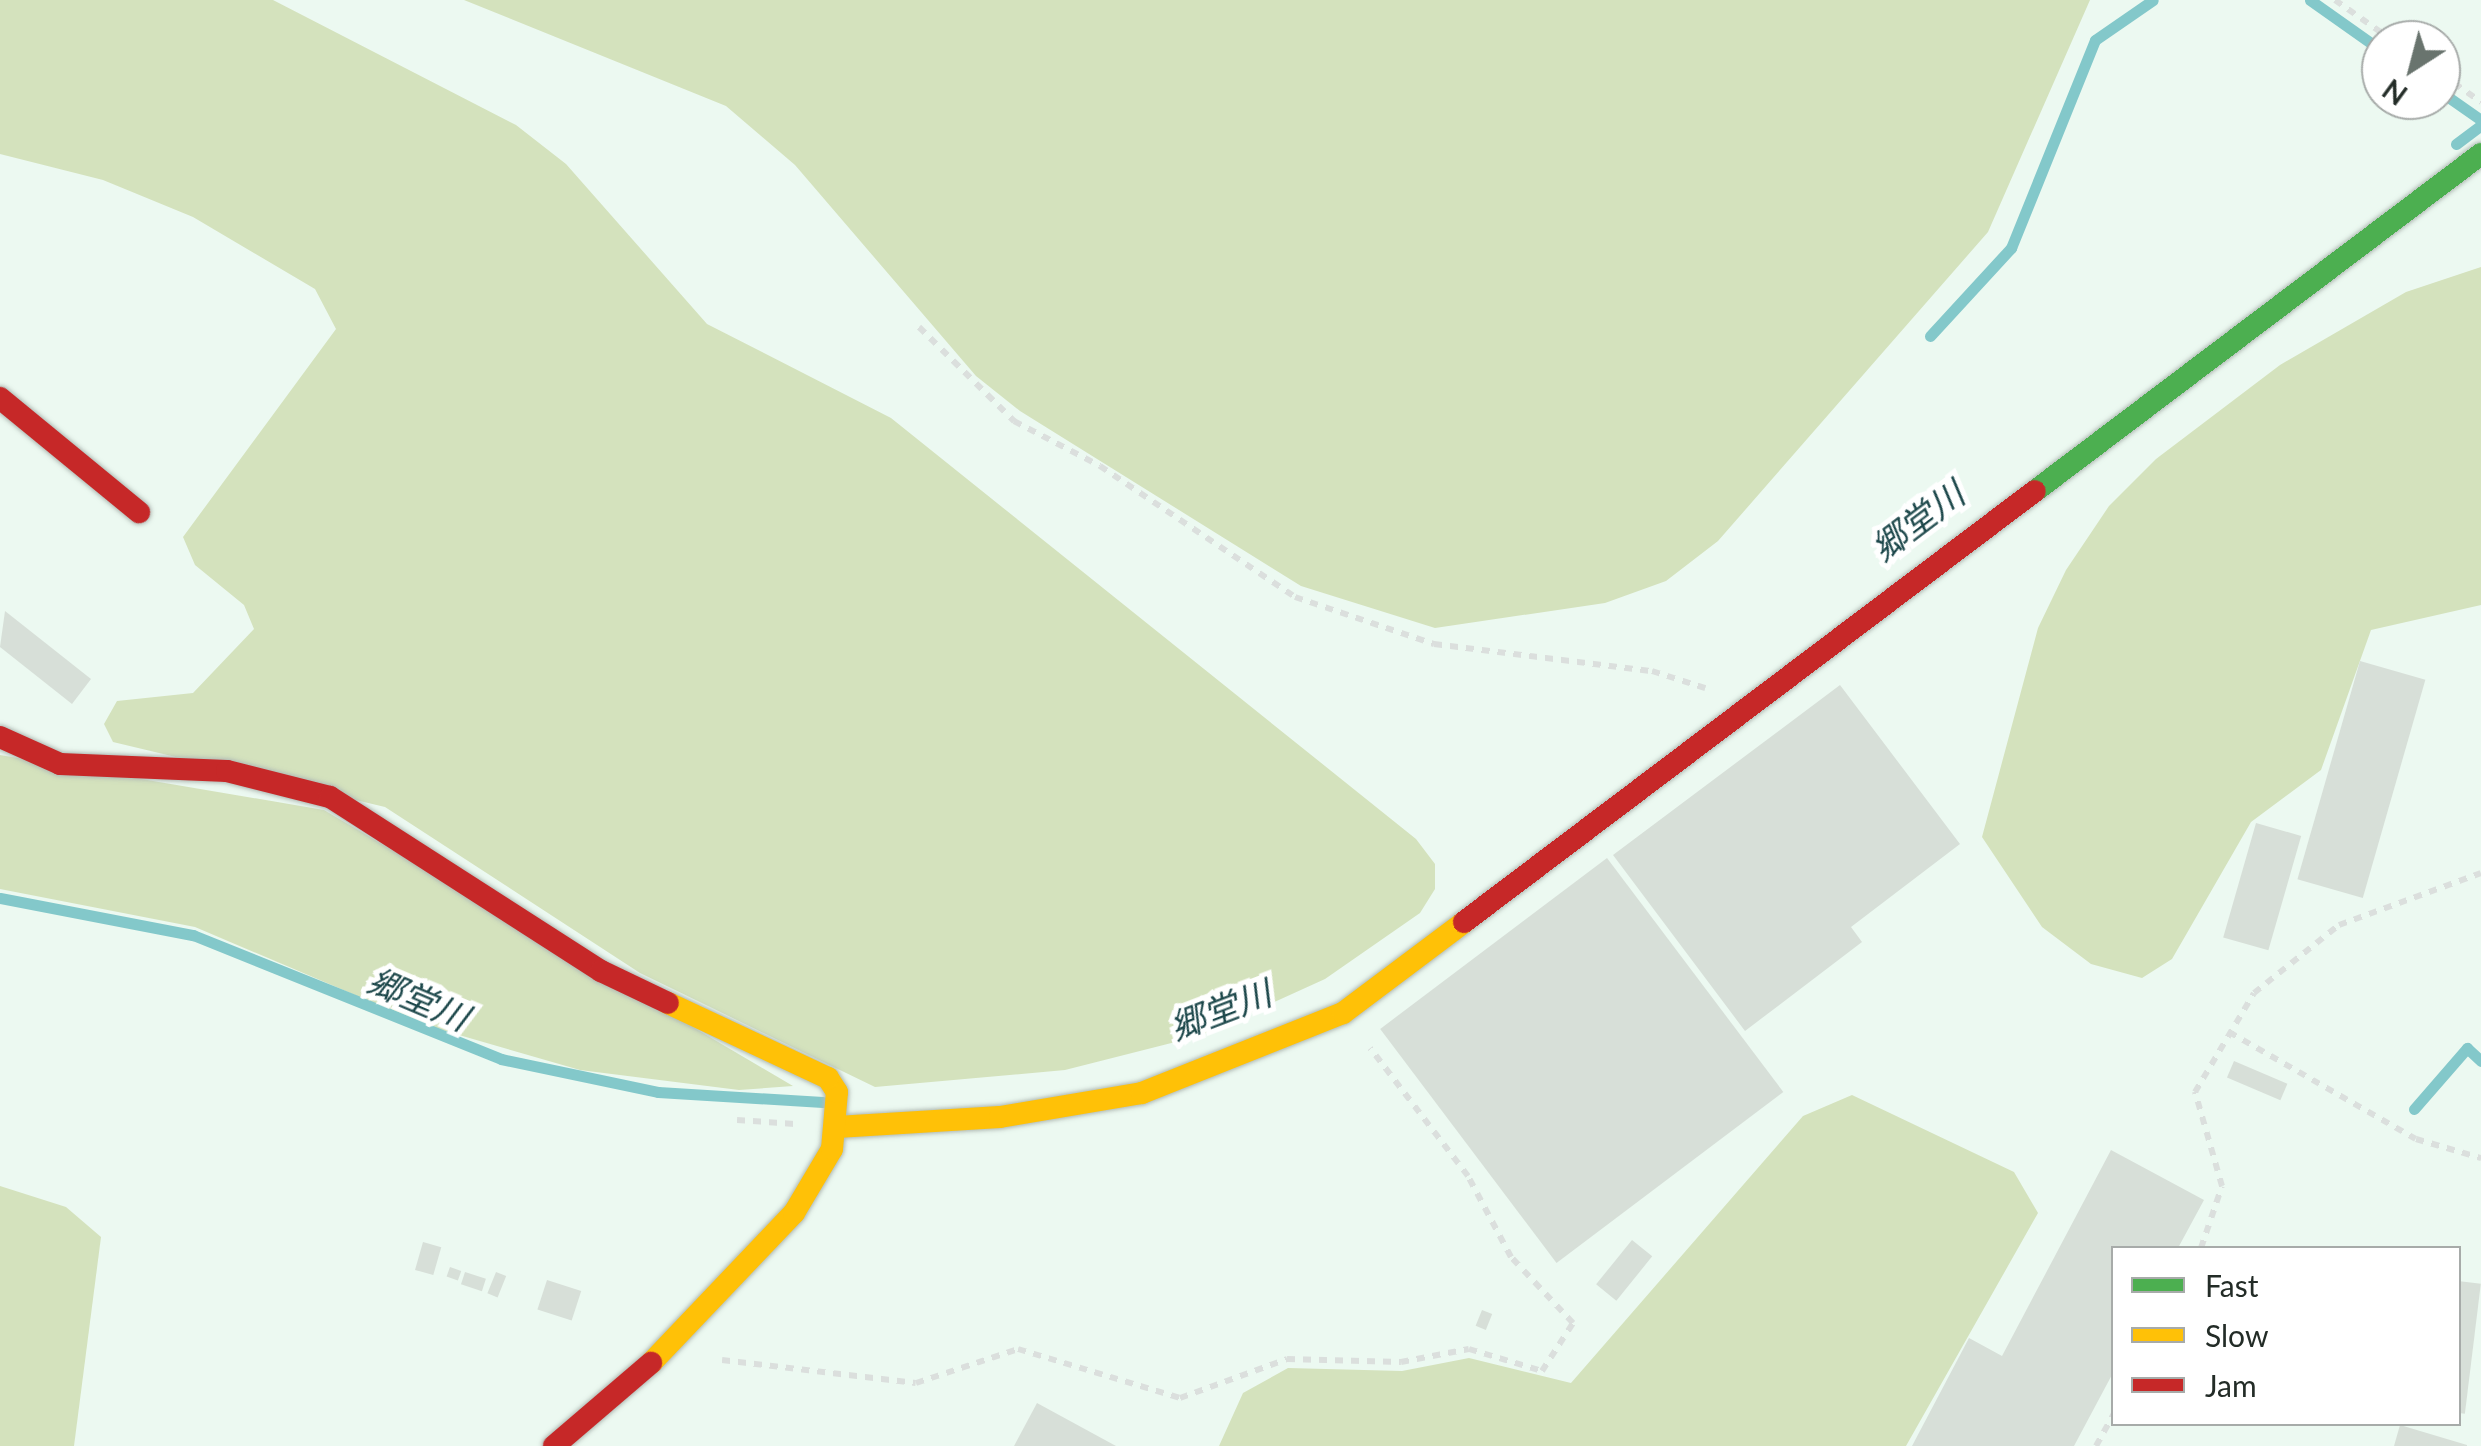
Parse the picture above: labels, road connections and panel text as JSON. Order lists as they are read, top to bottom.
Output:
{
  "water": ["郷堂川"],
  "legend": ["Fast", "Slow", "Jam"],
  "north": "bottom left"
}
